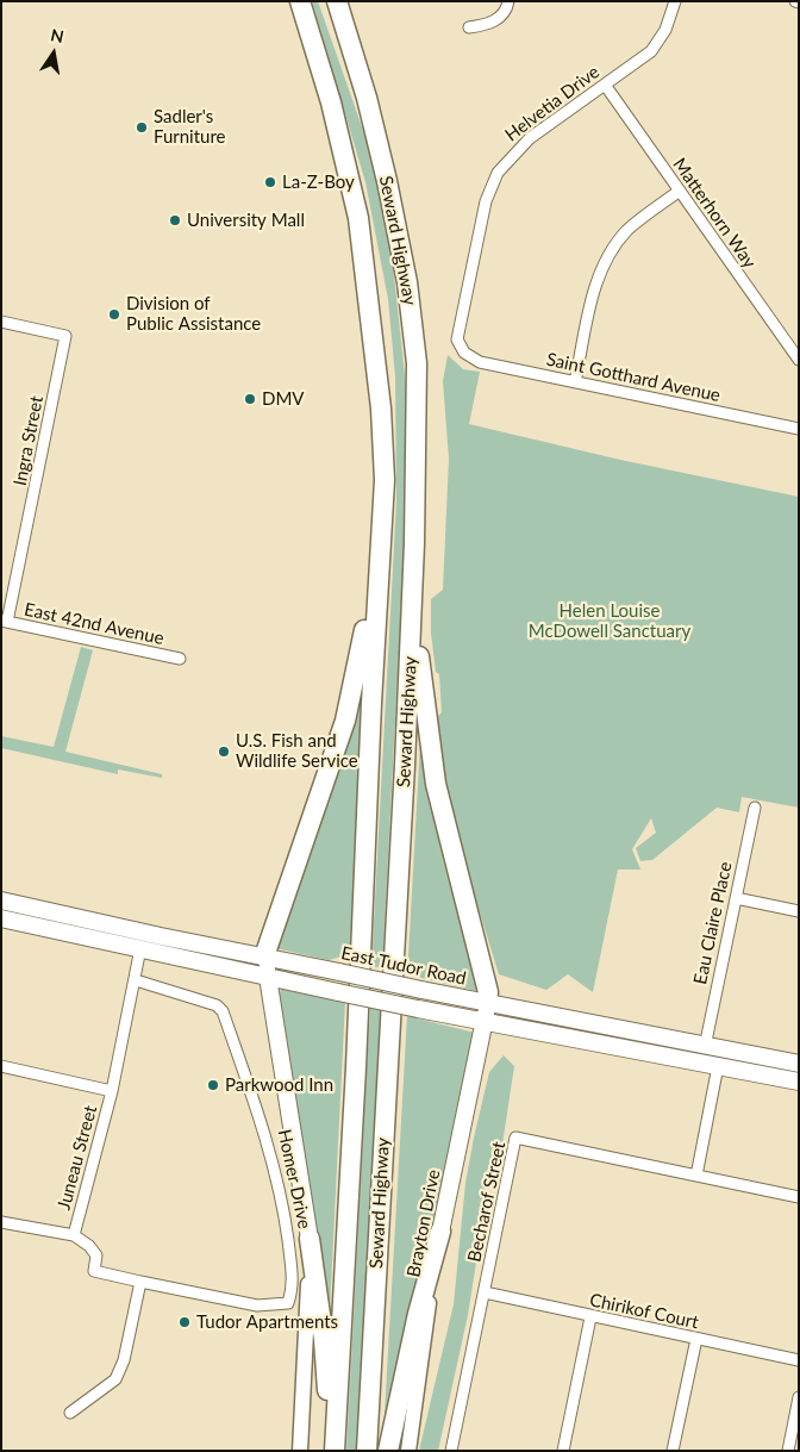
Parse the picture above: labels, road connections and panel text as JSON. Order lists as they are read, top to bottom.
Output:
{
  "streets": {
    "highway": ["Seward Highway"],
    "main road": ["East Tudor Road", "Homer Drive", "Brayton Drive"],
    "street": [
      "Helvetia Drive",
      "Matterhorn Way",
      "Saint Gotthard Avenue",
      "Ingra Street",
      "East 42nd Avenue",
      "Eau Claire Place",
      "Juneau Street",
      "Becharof Street",
      "Chirikof Court"
    ]
  },
  "crossings": [
    ["Helvetia Drive", "Matterhorn Way"],
    ["Helvetia Drive", "Saint Gotthard Avenue"],
    ["Ingra Street", "East 42nd Avenue"],
    ["Eau Claire Place", "East Tudor Road"],
    ["East Tudor Road", "Juneau Street"],
    ["East Tudor Road", "Homer Drive"],
    ["East Tudor Road", "Brayton Drive"],
    ["Juneau Street", "Homer Drive"],
    ["Becharof Street", "Chirikof Court"]
  ],
  "parks": ["Helen Louise McDowell Sanctuary"],
  "places": [
    "Sadler's Furniture",
    "La-Z-Boy",
    "University Mall",
    "Division of Public Assistance",
    "DMV",
    "U.S. Fish and Wildlife Service",
    "Parkwood Inn",
    "Tudor Apartments"
  ],
  "north": "top"
}
